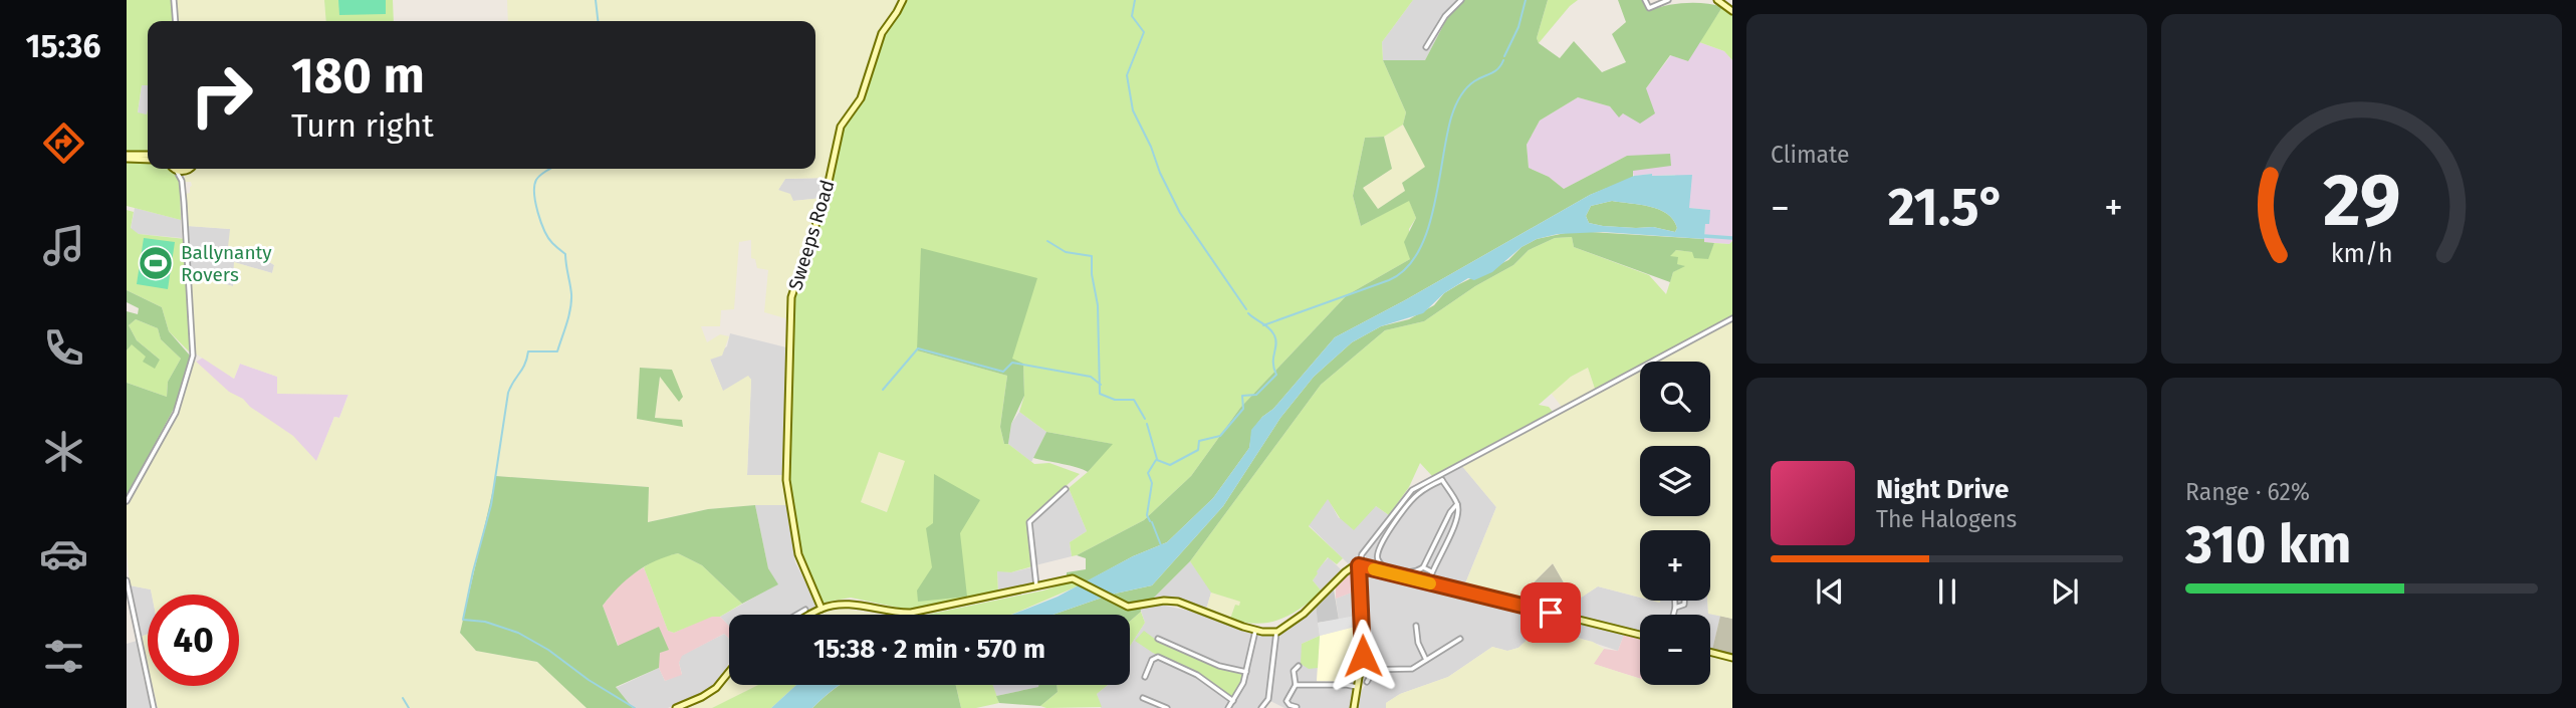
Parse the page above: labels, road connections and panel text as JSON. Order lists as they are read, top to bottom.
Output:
{
  "streets": {
    "main road": ["Sweeps Road"]
  },
  "places": {
    "sports": ["Ballynanty Rovers"]
  },
  "page": {
    "tabs": "15:36",
    "tile": [
      "Climate",
      ["Range · 62%", "310 km"]
    ],
    "turn": ["180 m", "Turn right"],
    "heat": ["−", "21.5°", "+"],
    "map_buttons": ["+", "−"],
    "song": ["Night Drive", "The Halogens"],
    "limit": "40",
    "trip": "15:38 · 2 min · 570 m",
    "gauge": ["29", "km/h"]
  }
}
